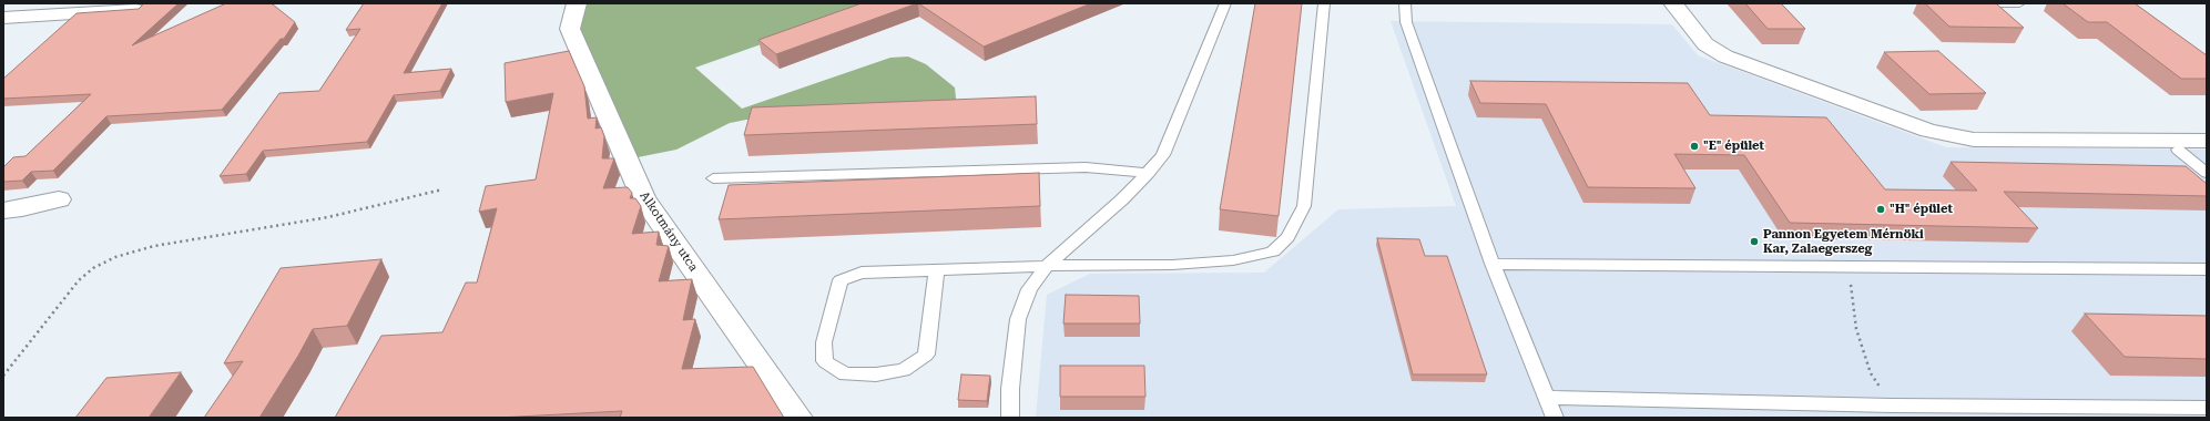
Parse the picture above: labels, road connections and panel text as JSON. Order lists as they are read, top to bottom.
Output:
{
  "streets": {
    "street": ["Alkotmány utca"]
  },
  "places": ["\"E\" épület", "\"H\" épület", "Pannon Egyetem Mérnöki Kar, Zalaegerszeg"]
}
